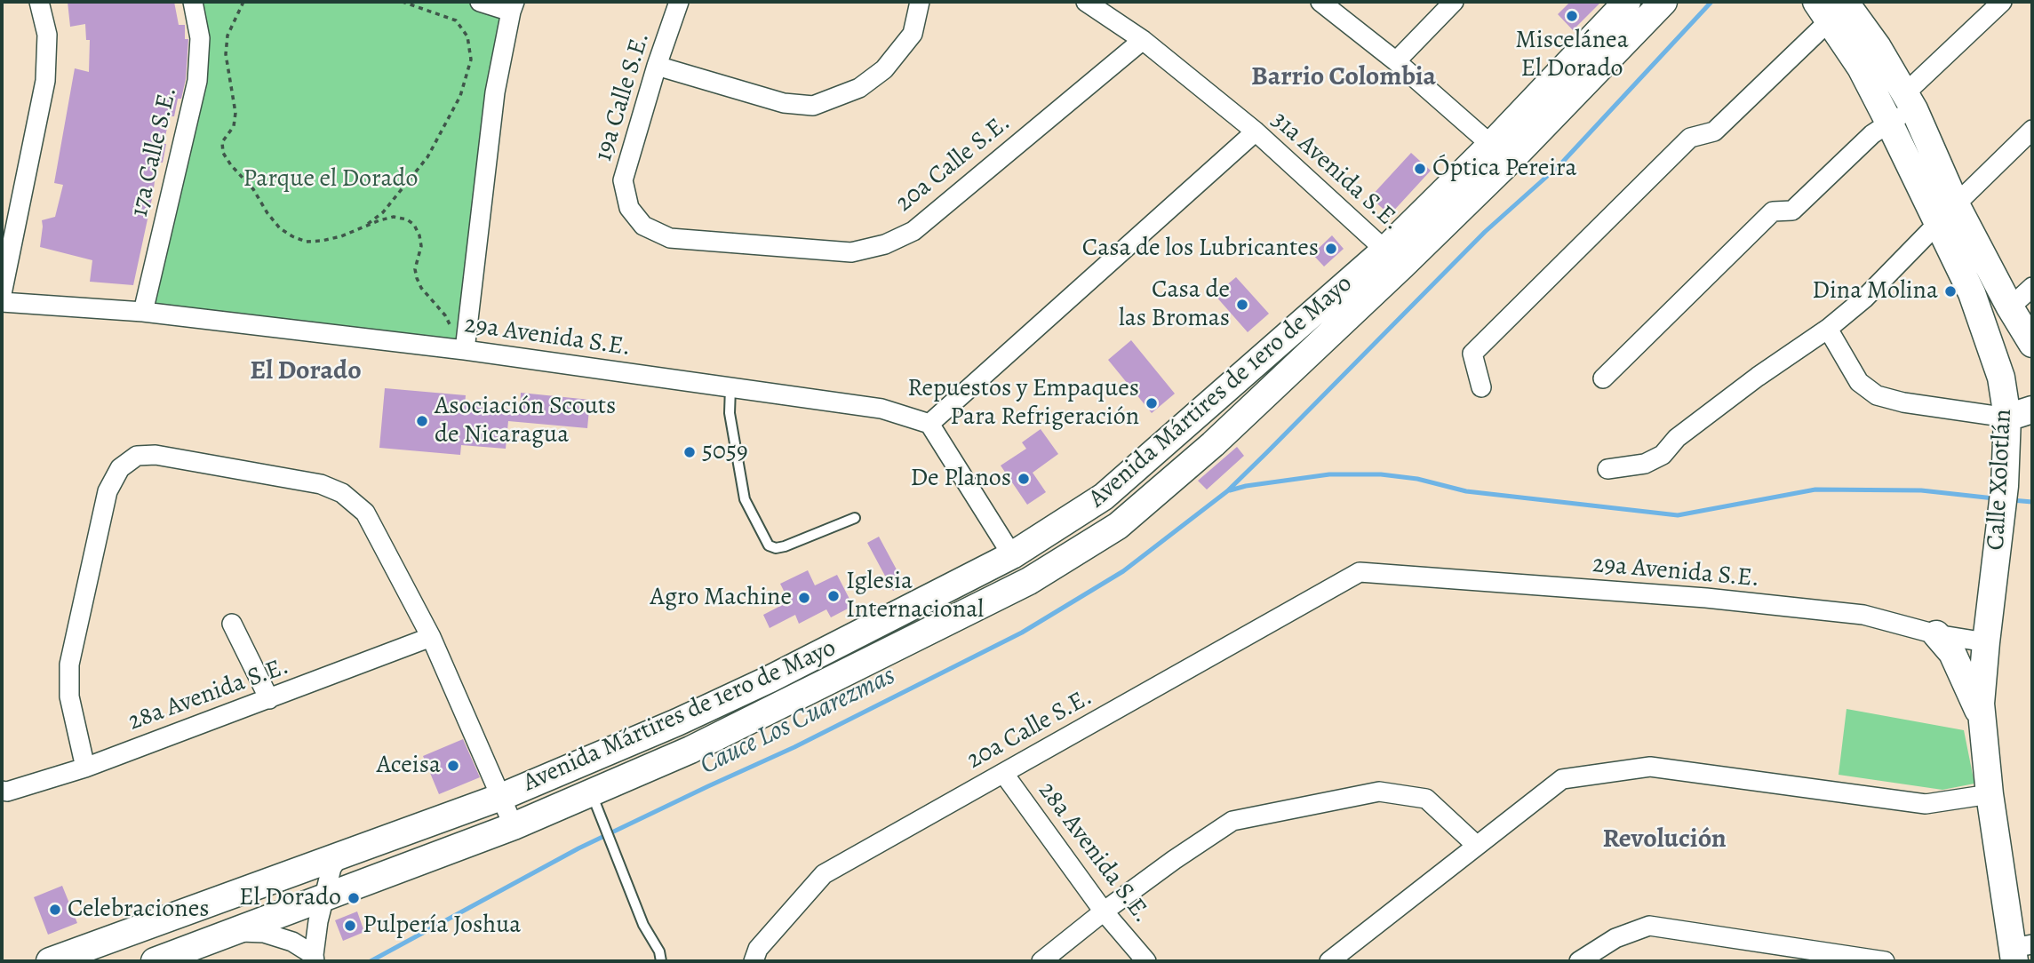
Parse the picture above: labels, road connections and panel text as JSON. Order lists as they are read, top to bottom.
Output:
{
  "streets": {
    "main road": ["Avenida Mártires de 1ero de Mayo", "Calle Xolotlán"],
    "street": [
      "19a Calle S.E.",
      "17a Calle S.E.",
      "20a Calle S.E.",
      "31a Avenida S.E.",
      "29a Avenida S.E.",
      "28a Avenida S.E."
    ]
  },
  "crossings": [
    ["19a Calle S.E.", "20a Calle S.E."],
    ["17a Calle S.E.", "29a Avenida S.E."],
    ["20a Calle S.E.", "31a Avenida S.E."],
    ["20a Calle S.E.", "29a Avenida S.E."],
    ["20a Calle S.E.", "28a Avenida S.E."],
    ["31a Avenida S.E.", "Avenida Mártires de 1ero de Mayo"],
    ["29a Avenida S.E.", "Calle Xolotlán"]
  ],
  "districts": ["Barrio Colombia", "El Dorado", "Revolución"],
  "water": ["Cauce Los Cuarezmas"],
  "parks": ["Parque el Dorado"],
  "places": [
    "Miscelánea El Dorado",
    "Óptica Pereira",
    "Casa de los Lubricantes",
    "Dina Molina",
    "Casa de las Bromas",
    "Repuestos y Empaques Para Refrigeración",
    "Asociación Scouts de Nicaragua",
    "5059",
    "De Planos",
    "Iglesia Internacional",
    "Agro Machine",
    "Aceisa",
    "El Dorado",
    "Celebraciones",
    "Pulpería Joshua"
  ]
}
